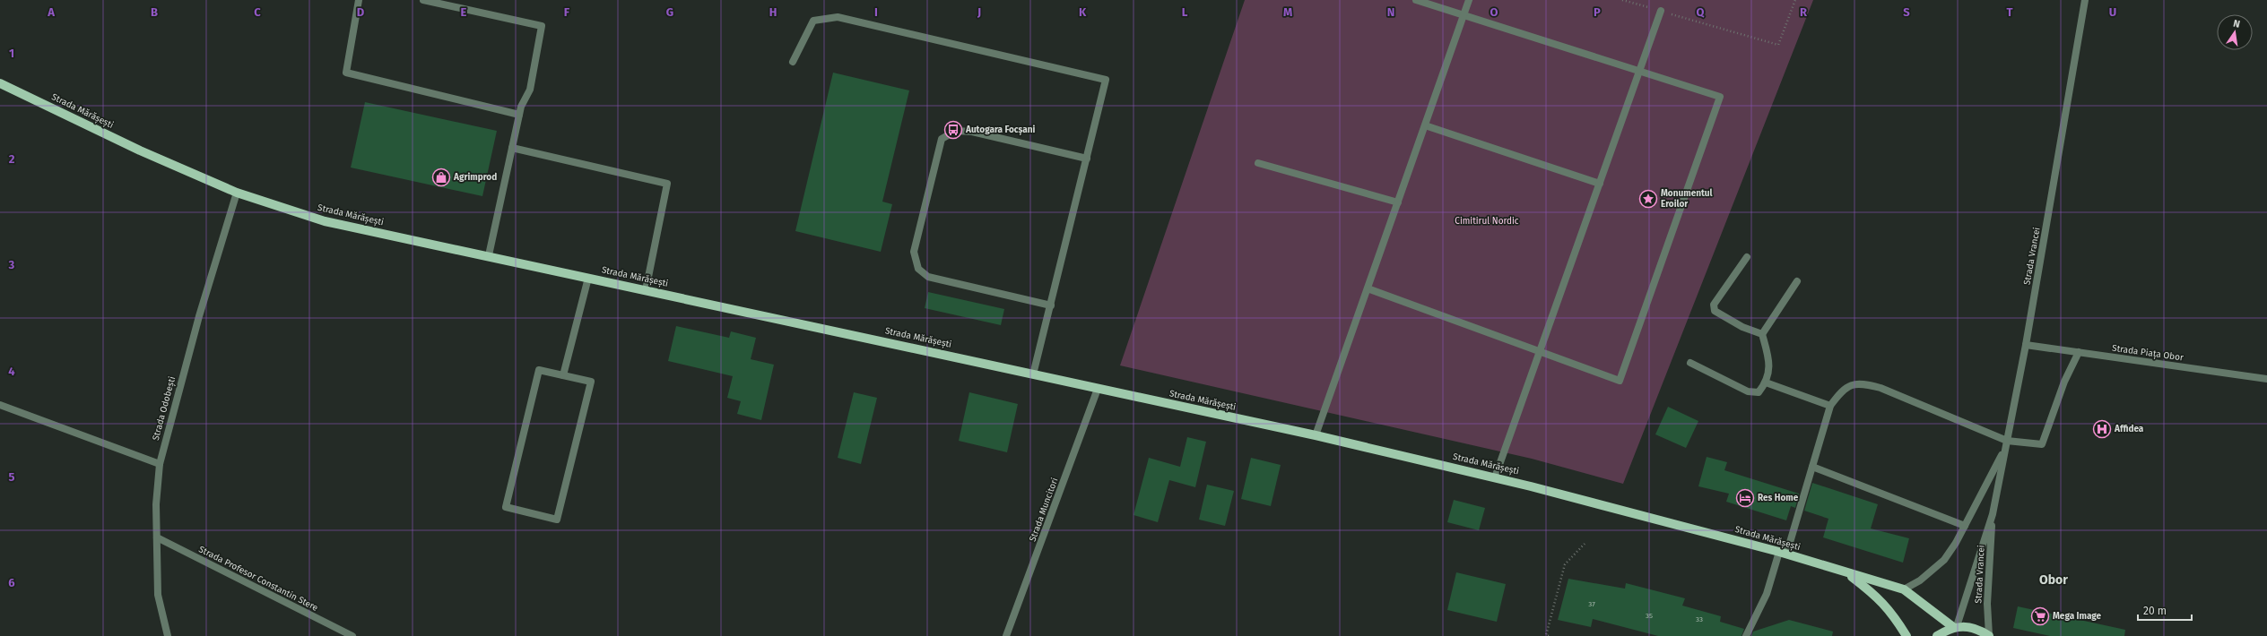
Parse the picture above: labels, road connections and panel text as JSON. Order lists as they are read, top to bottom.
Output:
{
  "streets": {
    "main road": ["Strada Mărășești"],
    "street": [
      "Strada Vrancei",
      "Strada Piața Obor",
      "Strada Odobești",
      "Strada Muncitori",
      "Strada Profesor Constantin Stere"
    ]
  },
  "crossings": [
    ["Strada Mărășești", "Strada Vrancei"],
    ["Strada Mărășești", "Strada Odobești"],
    ["Strada Mărășești", "Strada Muncitori"],
    ["Strada Vrancei", "Strada Piața Obor"],
    ["Strada Odobești", "Strada Profesor Constantin Stere"]
  ],
  "districts": ["Obor"],
  "parks": ["Cimitirul Nordic"],
  "places": {
    "bus stop": ["Autogara Focșani"],
    "shop": ["Agrimprod"],
    "place": ["Monumentul Eroilor"],
    "hospital": ["Affidea"],
    "hotel": ["Res Home"],
    "supermarket": ["Mega Image"]
  },
  "house_numbers": ["37", "35", "33"],
  "scale_bar": "20 m",
  "north": "top",
  "grid": {
    "columns": [
      "A",
      "B",
      "C",
      "D",
      "E",
      "F",
      "G",
      "H",
      "I",
      "J",
      "K",
      "L",
      "M",
      "N",
      "O",
      "P",
      "Q",
      "R",
      "S",
      "T",
      "U"
    ],
    "rows": [
      "1",
      "2",
      "3",
      "4",
      "5",
      "6"
    ]
  }
}
